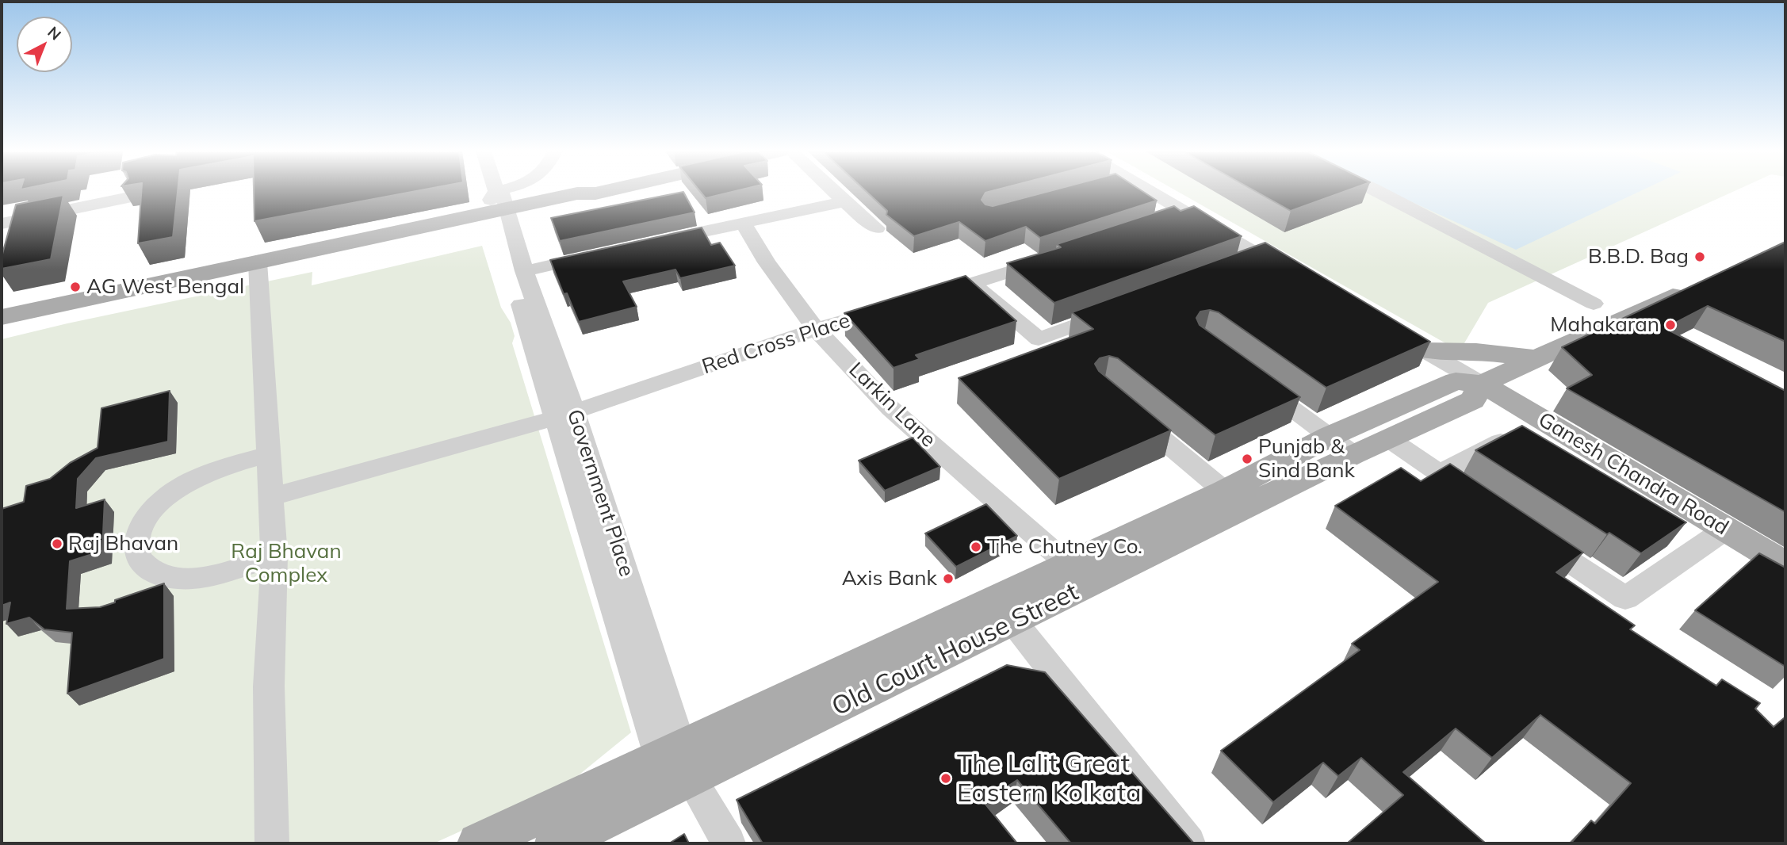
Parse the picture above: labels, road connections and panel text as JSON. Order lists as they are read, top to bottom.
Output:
{
  "streets": {
    "main road": ["Ganesh Chandra Road", "Old Court House Street"],
    "street": ["Red Cross Place", "Larkin Lane", "Government Place"]
  },
  "crossings": [
    ["Red Cross Place", "Larkin Lane"],
    ["Red Cross Place", "Government Place"]
  ],
  "parks": ["Raj Bhavan Complex"],
  "places": [
    "B.B.D. Bag",
    "AG West Bengal",
    "Mahakaran",
    "Punjab & Sind Bank",
    "Raj Bhavan",
    "The Chutney Co.",
    "Axis Bank",
    "The Lalit Great Eastern Kolkata"
  ],
  "north": "top right"
}
